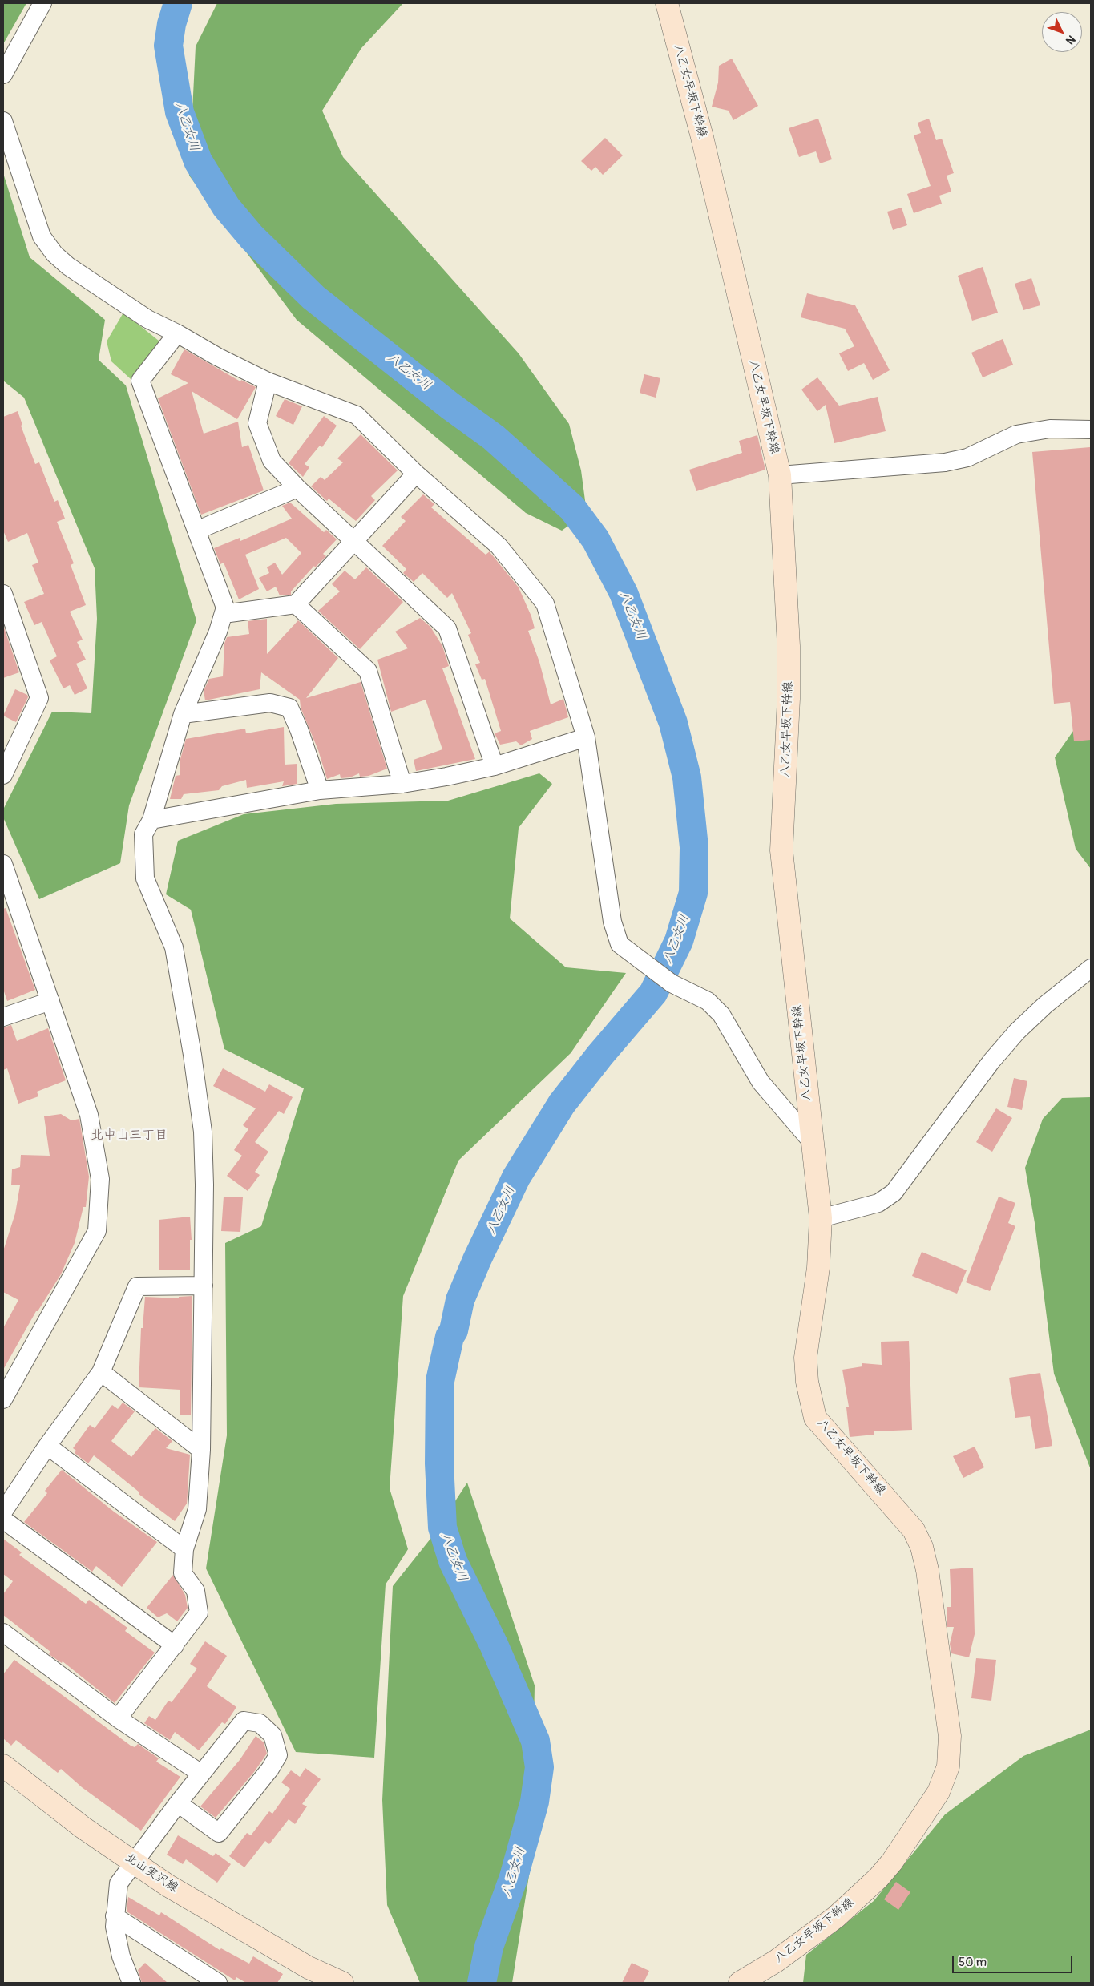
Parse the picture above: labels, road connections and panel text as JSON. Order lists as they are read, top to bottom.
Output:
{
  "streets": {
    "street": ["八乙女早坂下幹線", "北山実沢線"]
  },
  "districts": ["北中山三丁目"],
  "water": ["八乙女川"],
  "scale_bar": "50 m",
  "north": "bottom right"
}
